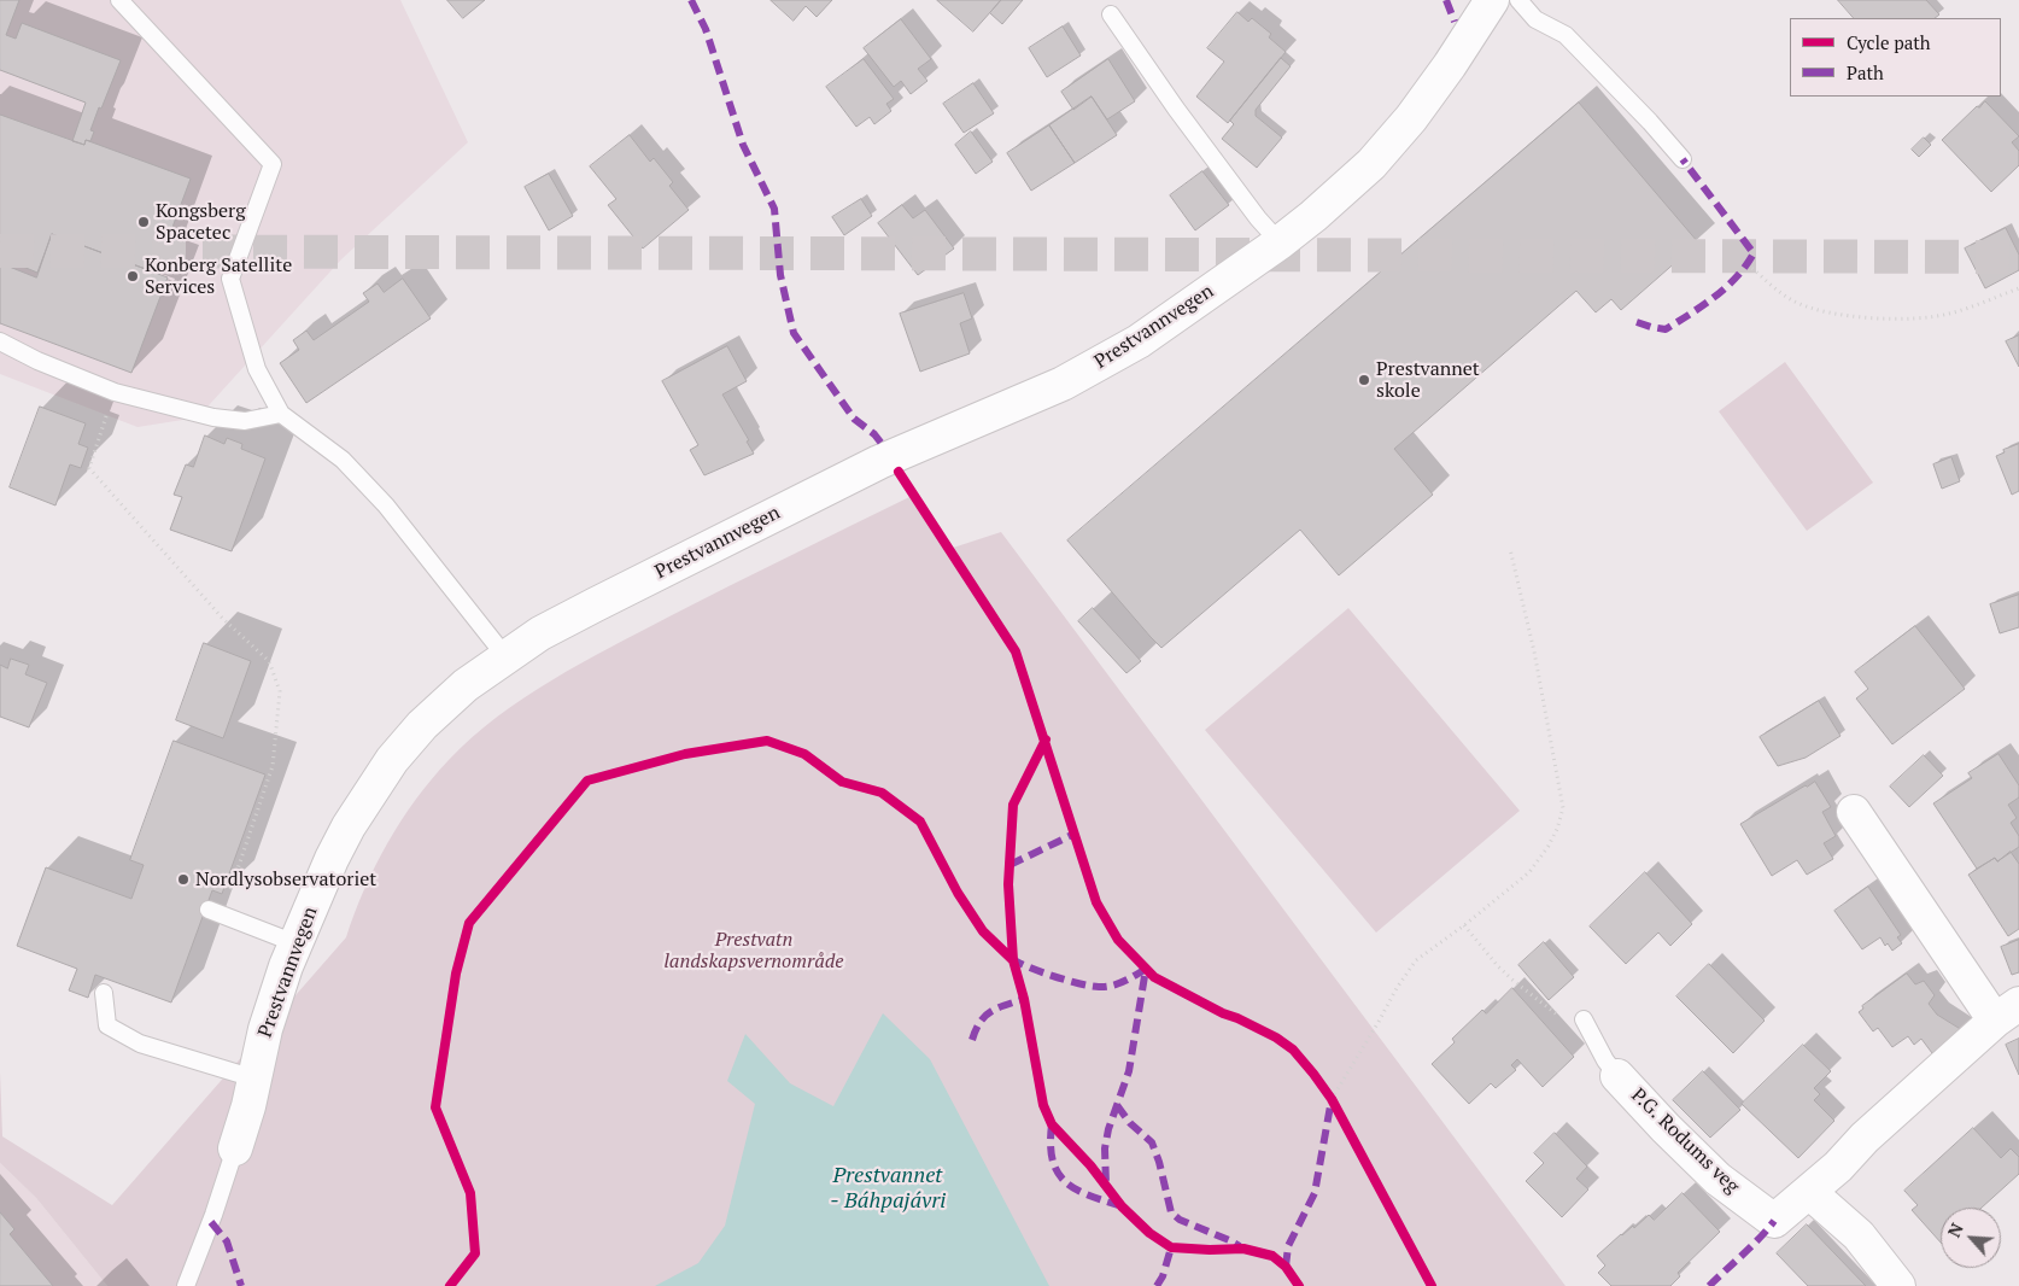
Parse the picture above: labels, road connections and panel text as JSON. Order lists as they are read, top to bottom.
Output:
{
  "streets": {
    "street": ["Prestvannvegen", "P.G. Rodums veg"]
  },
  "water": ["Prestvannet - Báhpajávri"],
  "parks": ["Prestvatn landskapsvernområde"],
  "places": [
    "Kongsberg Spacetec",
    "Konberg Satellite Services",
    "Prestvannet skole",
    "Nordlysobservatoriet"
  ],
  "legend": ["Cycle path", "Path"],
  "north": "top left"
}
